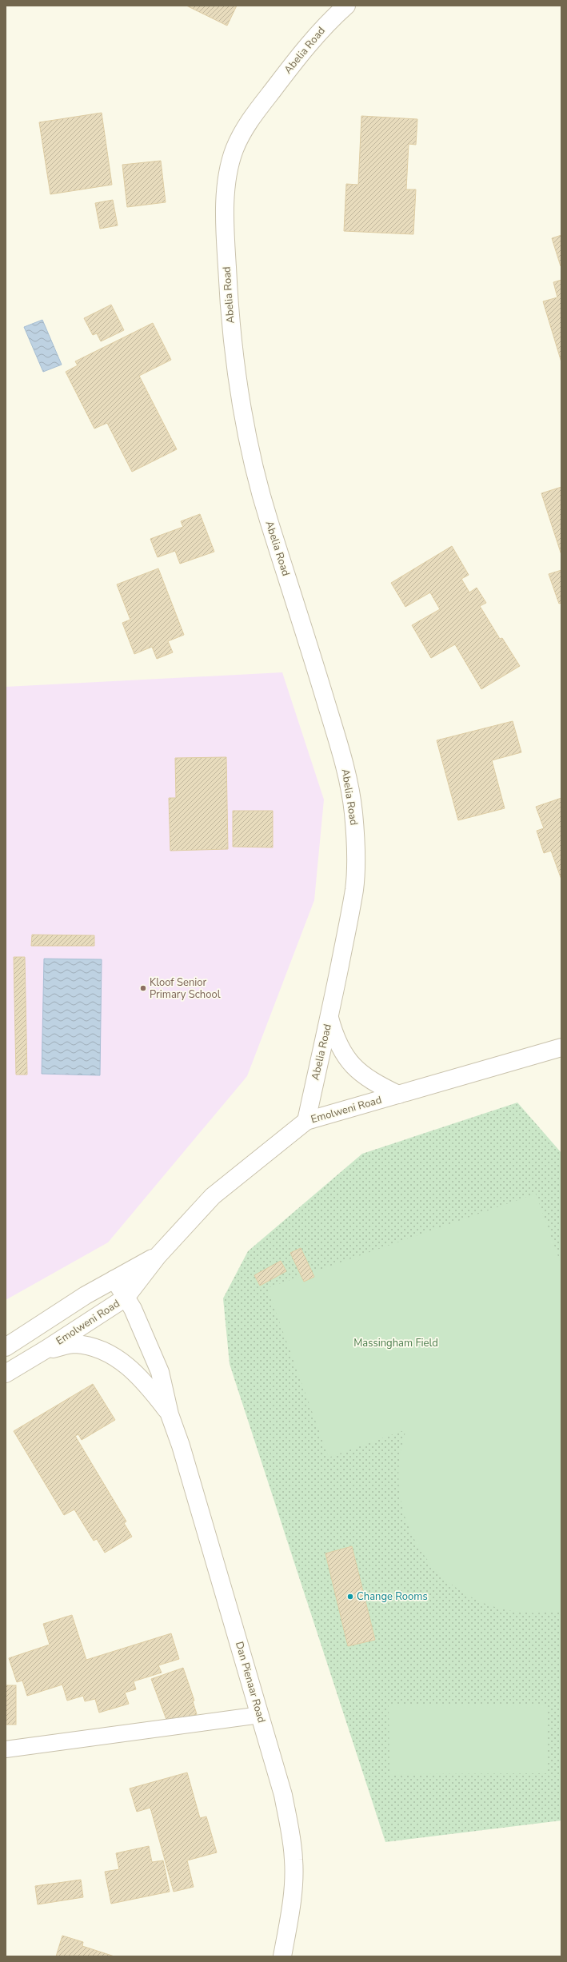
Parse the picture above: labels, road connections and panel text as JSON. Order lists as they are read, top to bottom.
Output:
{
  "streets": {
    "street": ["Abelia Road", "Emolweni Road", "Dan Pienaar Road"]
  },
  "crossings": [
    ["Abelia Road", "Emolweni Road"],
    ["Emolweni Road", "Dan Pienaar Road"]
  ],
  "parks": ["Massingham Field"],
  "places": ["Kloof Senior Primary School", "Change Rooms"]
}
